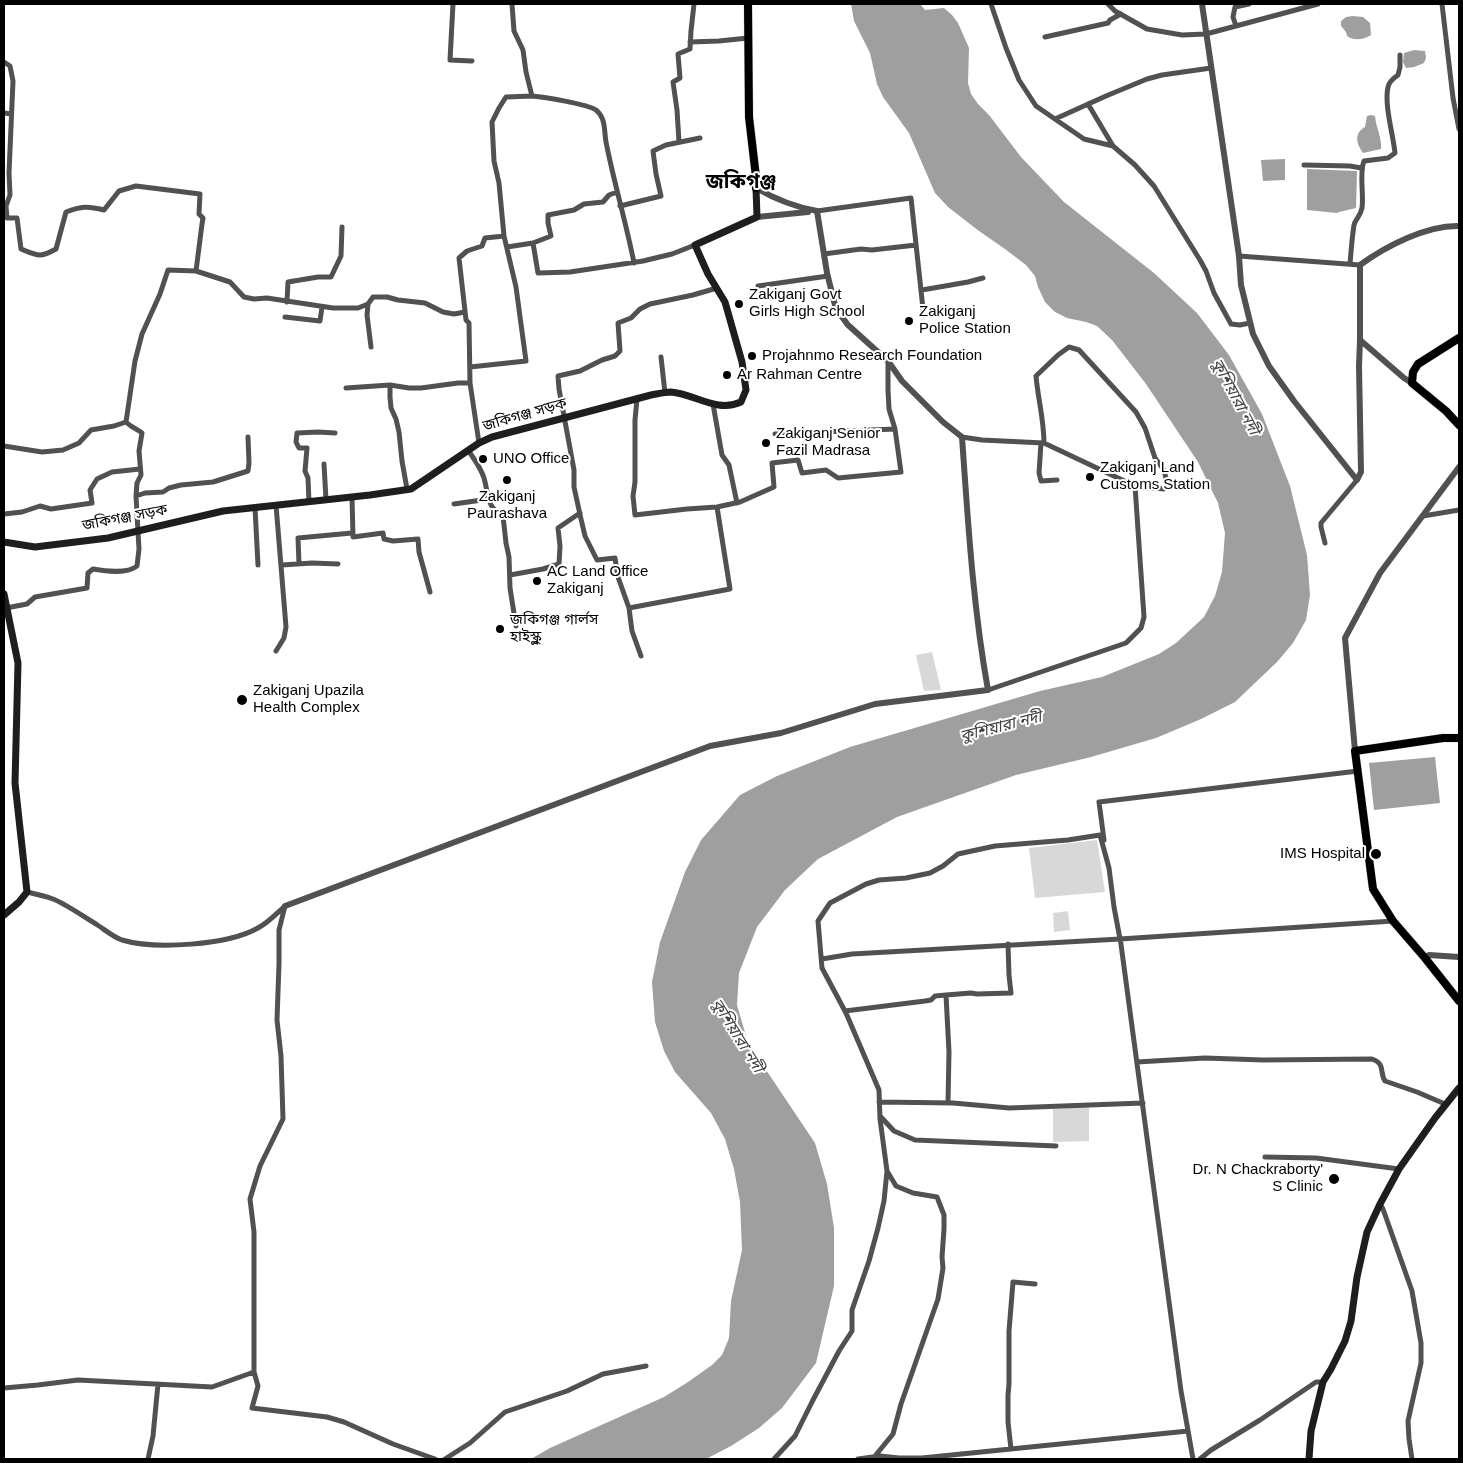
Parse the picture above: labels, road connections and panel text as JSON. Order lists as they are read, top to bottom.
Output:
{
  "streets": {
    "main road": ["জকিগঞ্জ সড়ক"]
  },
  "districts": ["জকিগঞ্জ"],
  "water": ["কুশিয়ারা নদী"],
  "places": [
    "Zakiganj Govt Girls High School",
    "Zakiganj Police Station",
    "Projahnmo Research Foundation",
    "Ar Rahman Centre",
    "Zakiganj Senior Fazil Madrasa",
    "UNO Office",
    "Zakiganj Land Customs Station",
    "Zakiganj Paurashava",
    "AC Land Office Zakiganj",
    "জকিগঞ্জ গার্লস হাইস্কুল",
    "Zakiganj Upazila Health Complex",
    "IMS Hospital",
    "Dr. N Chackraborty' S Clinic"
  ]
}
